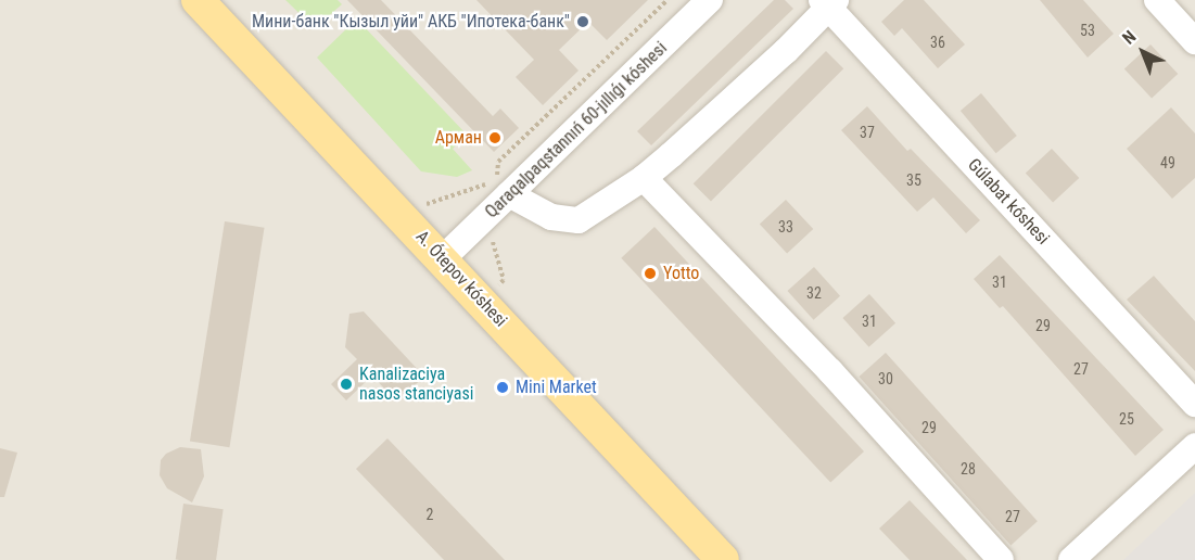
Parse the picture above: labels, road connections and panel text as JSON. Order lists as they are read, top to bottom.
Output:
{
  "streets": {
    "main road": ["A. Ótepov kóshesi"],
    "street": ["Qaraqalpaqstannıń 60-jıllıǵı kóshesi", "Gúlabat kóshesi"]
  },
  "crossings": [
    ["Qaraqalpaqstannıń 60-jıllıǵı kóshesi", "A. Ótepov kóshesi"]
  ],
  "places": [
    "Мини-банк \"Кызыл уйи\" АКБ \"Ипотека-банк\"",
    "Арман",
    "Yotto",
    "Kanalizaciya nasos stanciyasi",
    "Mini Market"
  ],
  "house_numbers": [
    "53",
    "36",
    "37",
    "49",
    "35",
    "33",
    "31",
    "32",
    "31",
    "29",
    "27",
    "30",
    "25",
    "29",
    "28",
    "2",
    "27"
  ],
  "north": "top left"
}
